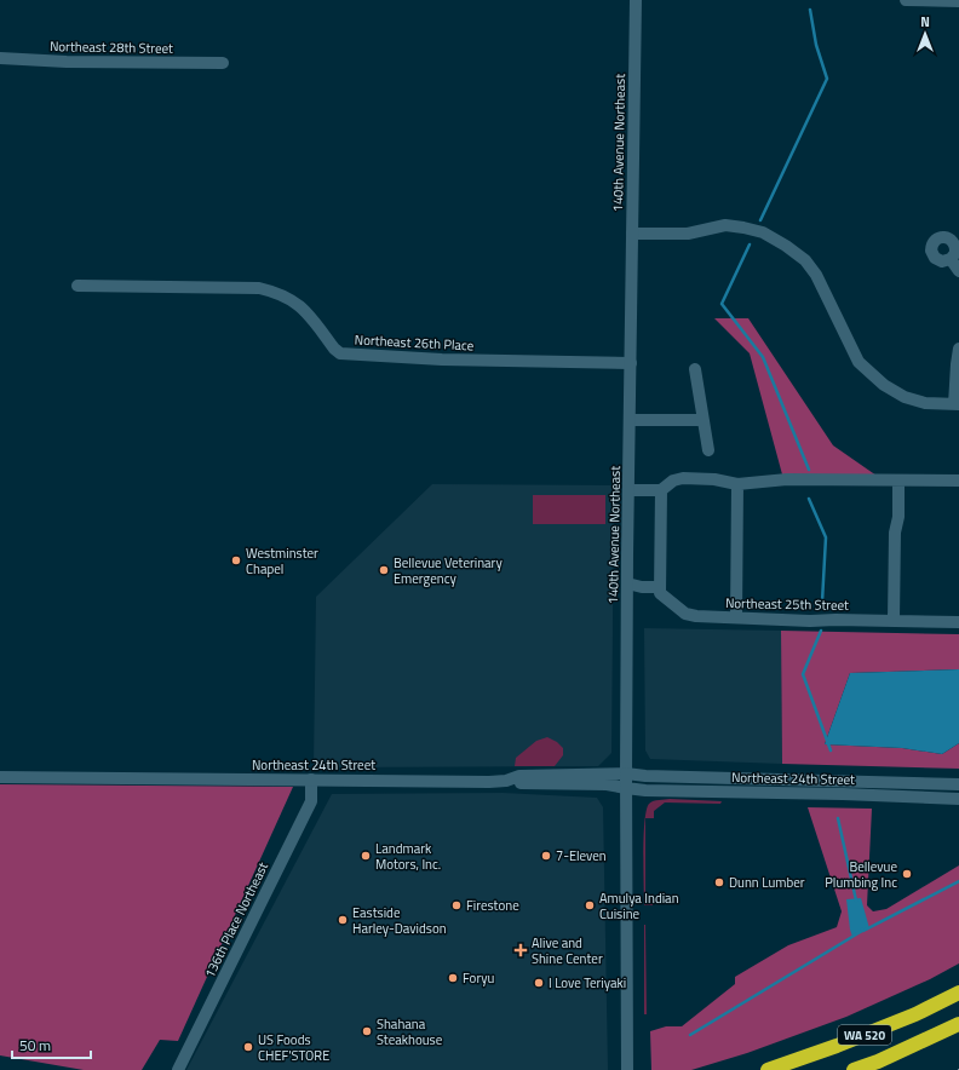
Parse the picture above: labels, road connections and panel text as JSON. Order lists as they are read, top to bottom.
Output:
{
  "streets": {
    "highway": ["WA 520"],
    "street": [
      "Northeast 28th Street",
      "140th Avenue Northeast",
      "Northeast 26th Place",
      "Northeast 25th Street",
      "Northeast 24th Street",
      "136th Place Northeast"
    ]
  },
  "crossings": [
    ["140th Avenue Northeast", "Northeast 26th Place"],
    ["140th Avenue Northeast", "Northeast 24th Street"],
    ["Northeast 24th Street", "136th Place Northeast"]
  ],
  "places": {
    "other": [
      "Westminster Chapel",
      "Bellevue Veterinary Emergency",
      "Landmark Motors, Inc.",
      "7-Eleven",
      "Bellevue Plumbing Inc",
      "Dunn Lumber",
      "Firestone",
      "Amulya Indian Cuisine",
      "Eastside Harley-Davidson",
      "Foryu",
      "I Love Teriyaki",
      "Shahana Steakhouse",
      "US Foods CHEF'STORE"
    ],
    "health": ["Alive and Shine Center"]
  },
  "scale_bar": "50 m",
  "north": "top"
}
